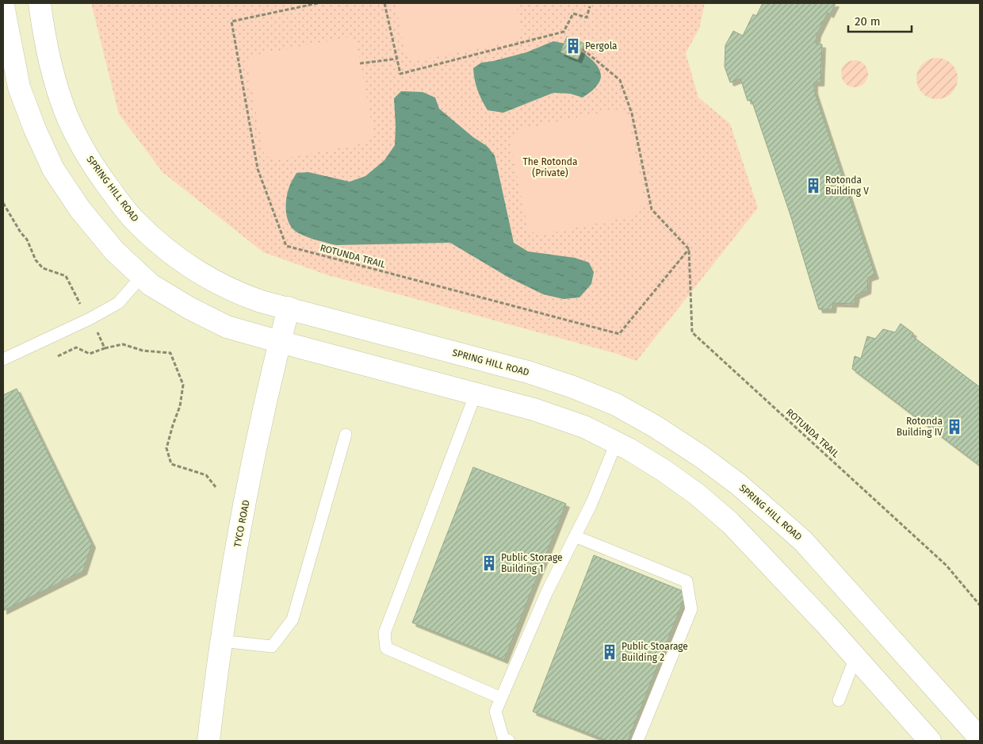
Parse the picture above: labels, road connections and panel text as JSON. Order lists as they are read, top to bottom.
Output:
{
  "streets": {
    "main road": ["SPRING HILL ROAD", "TYCO ROAD"],
    "path": ["ROTUNDA TRAIL"]
  },
  "crossings": [
    ["SPRING HILL ROAD", "TYCO ROAD"]
  ],
  "parks": ["The Rotonda (Private)"],
  "places": {
    "building": [
      "Pergola",
      "Rotonda Building V",
      "Rotonda Building IV",
      "Public Storage Building 1",
      "Public Stoarage Building 2"
    ]
  },
  "scale_bar": "20 m"
}
